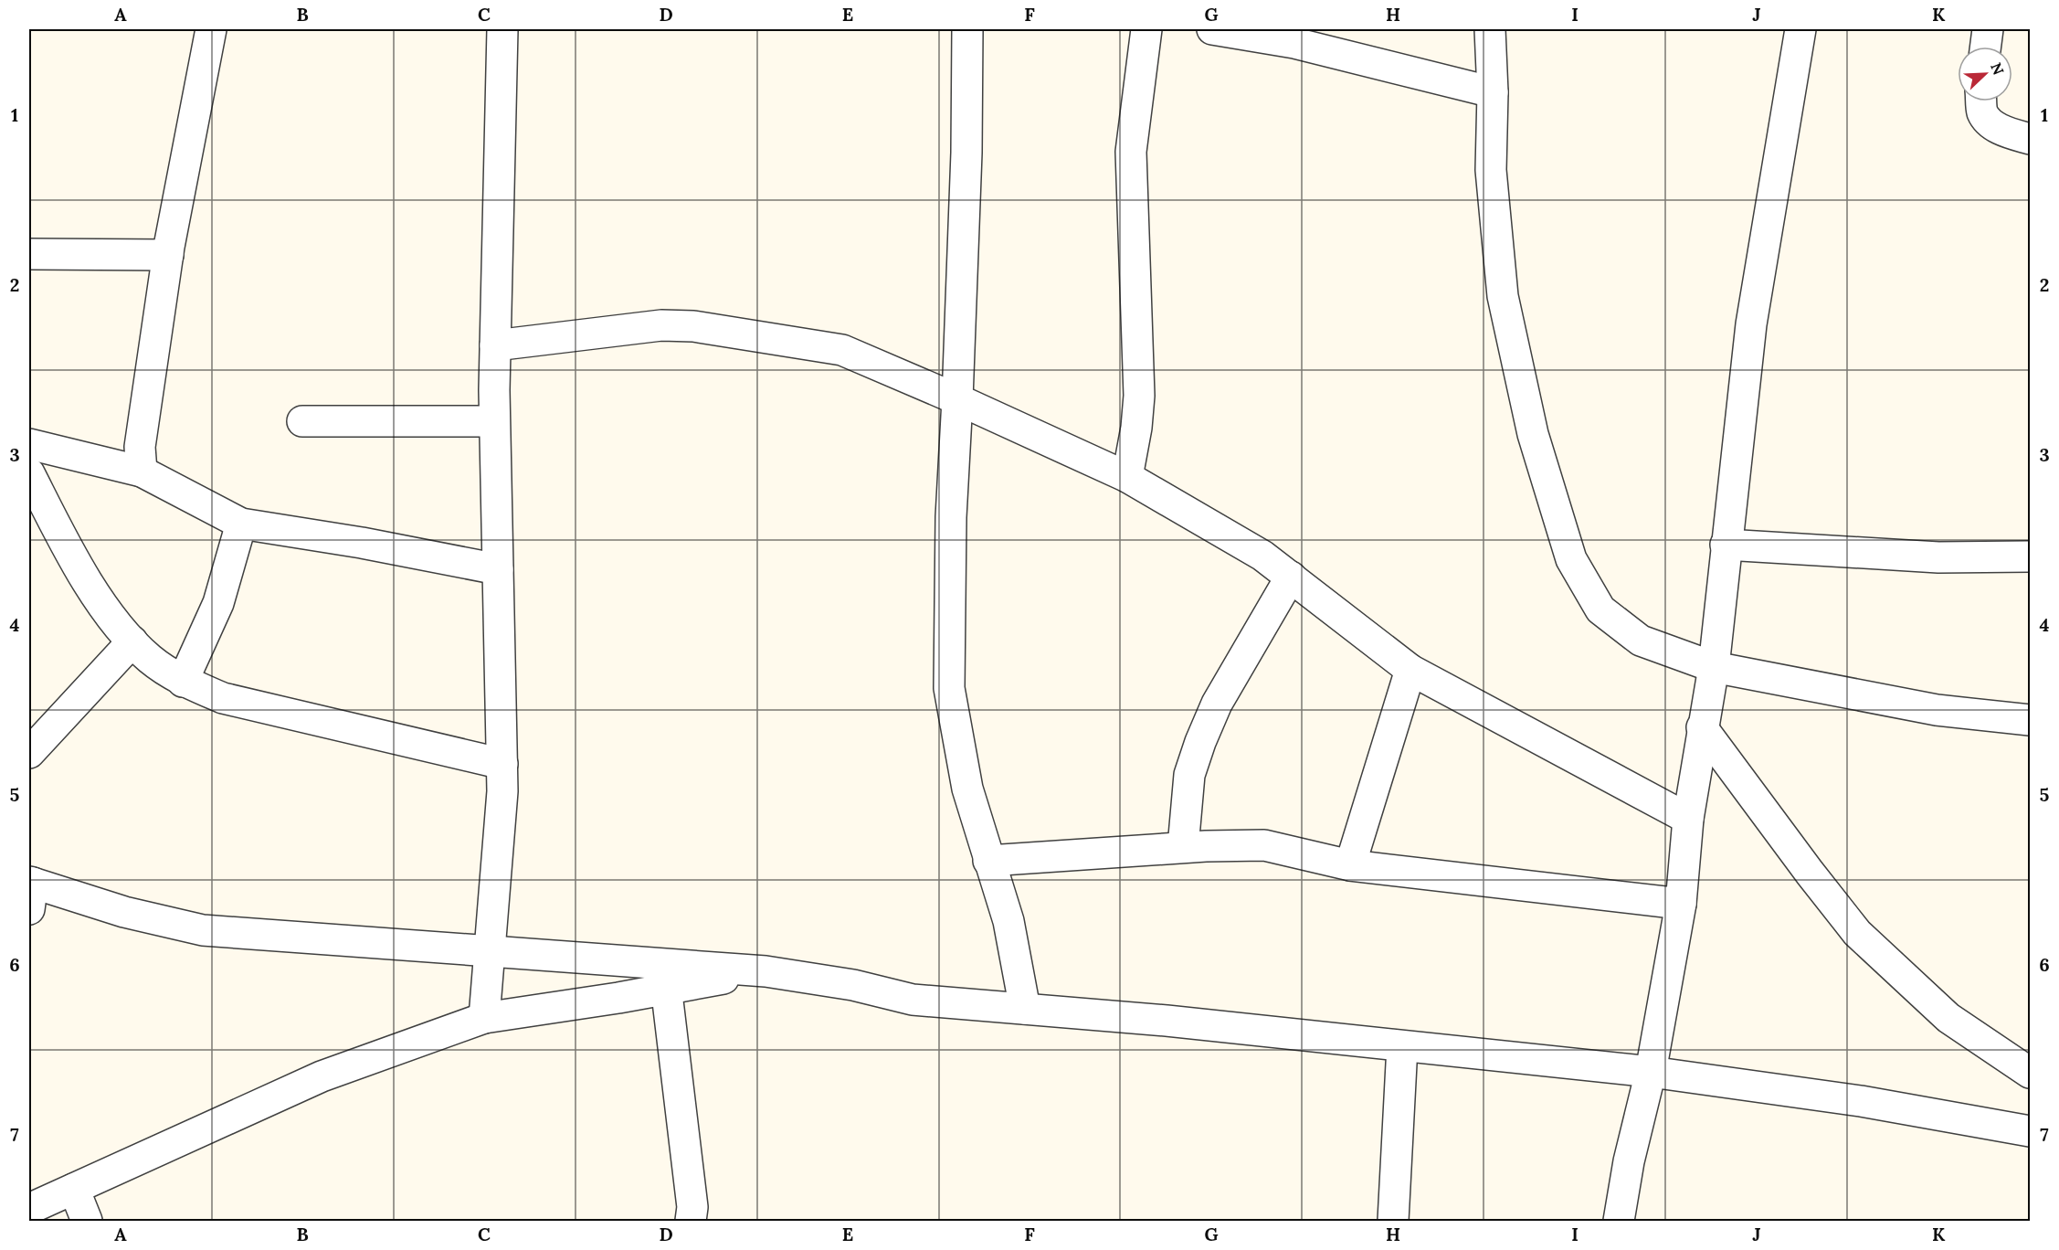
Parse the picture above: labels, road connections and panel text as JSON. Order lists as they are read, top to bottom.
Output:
{
  "north": "top right",
  "grid": {
    "columns": [
      "A",
      "B",
      "C",
      "D",
      "E",
      "F",
      "G",
      "H",
      "I",
      "J",
      "K"
    ],
    "rows": [
      "1",
      "2",
      "3",
      "4",
      "5",
      "6",
      "7"
    ]
  }
}
